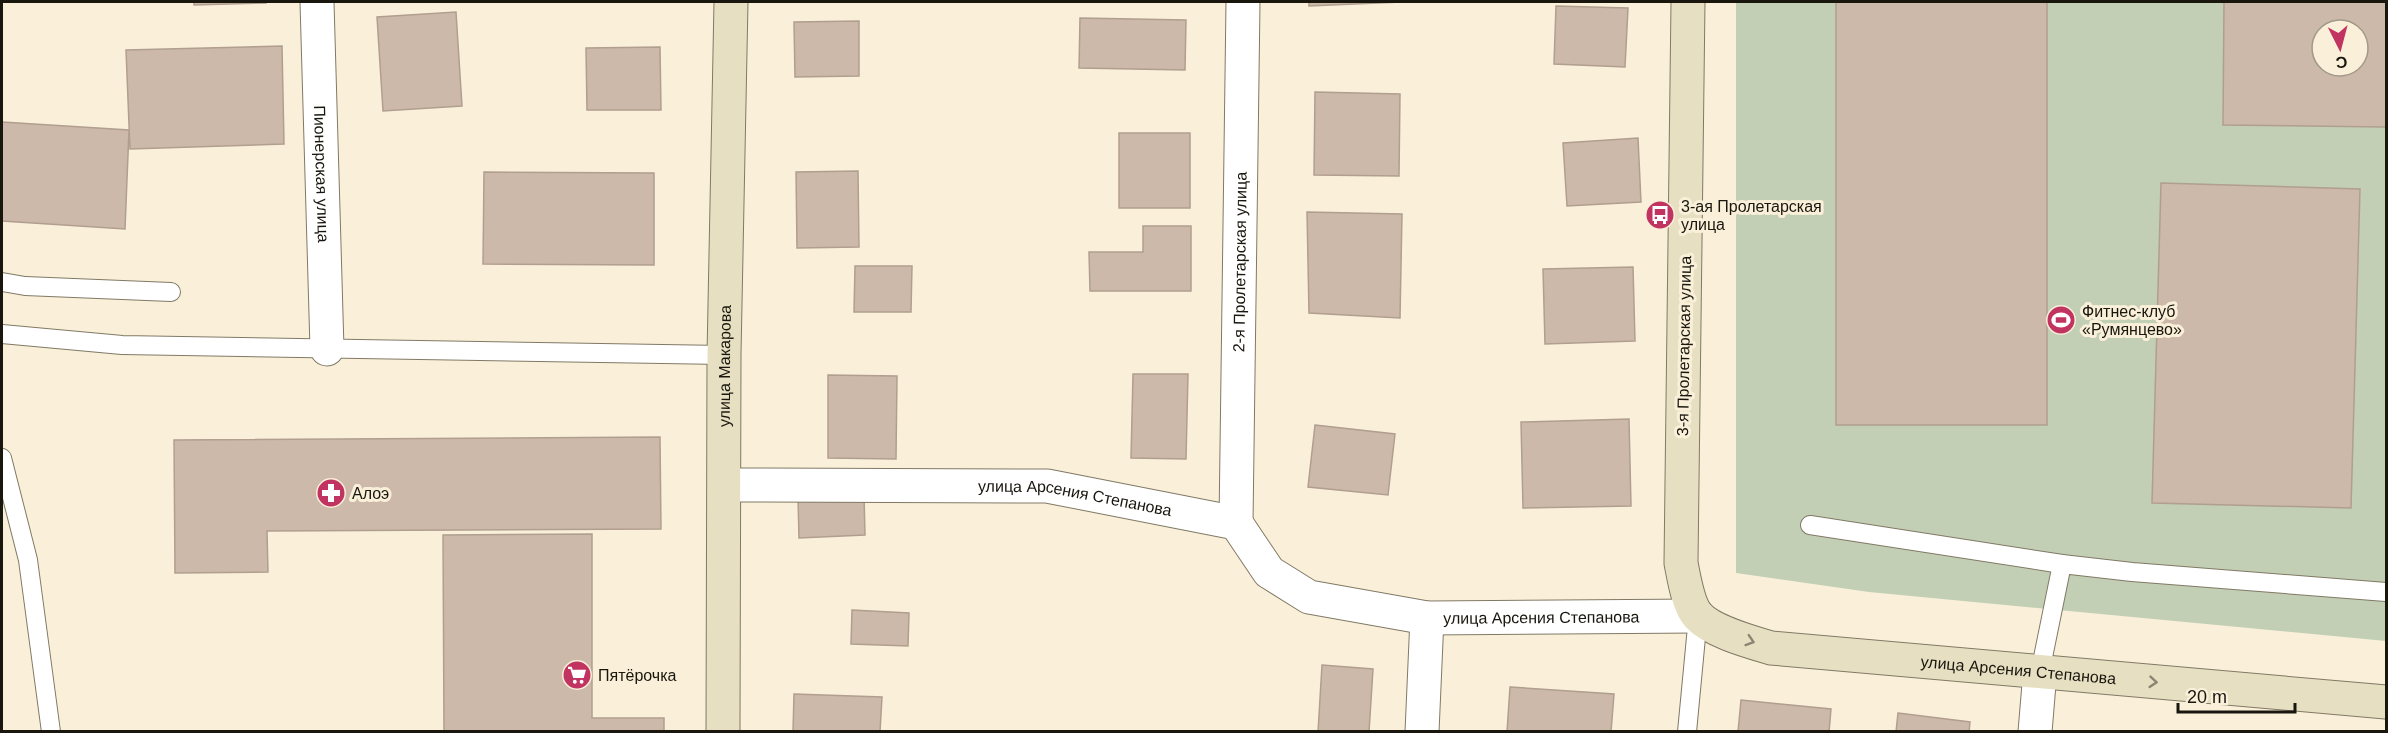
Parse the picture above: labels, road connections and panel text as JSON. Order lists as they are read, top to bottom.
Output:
{
  "streets": {
    "street": [
      "Пионерская улица",
      "2-я Пролетарская улица",
      "3-я Пролетарская улица",
      "улица Макарова",
      "улица Арсения Степанова"
    ]
  },
  "crossings": [
    ["2-я Пролетарская улица", "улица Арсения Степанова"],
    ["3-я Пролетарская улица", "улица Арсения Степанова"],
    ["улица Макарова", "улица Арсения Степанова"]
  ],
  "one_way": ["улица Арсения Степанова"],
  "places": {
    "bus stop": ["3-ая Пролетарская улица"],
    "sports": ["Фитнес-клуб «Румянцево»"],
    "pharmacy": ["Алоэ"],
    "supermarket": ["Пятёрочка"]
  },
  "scale_bar": "20 m",
  "north": "bottom"
}
